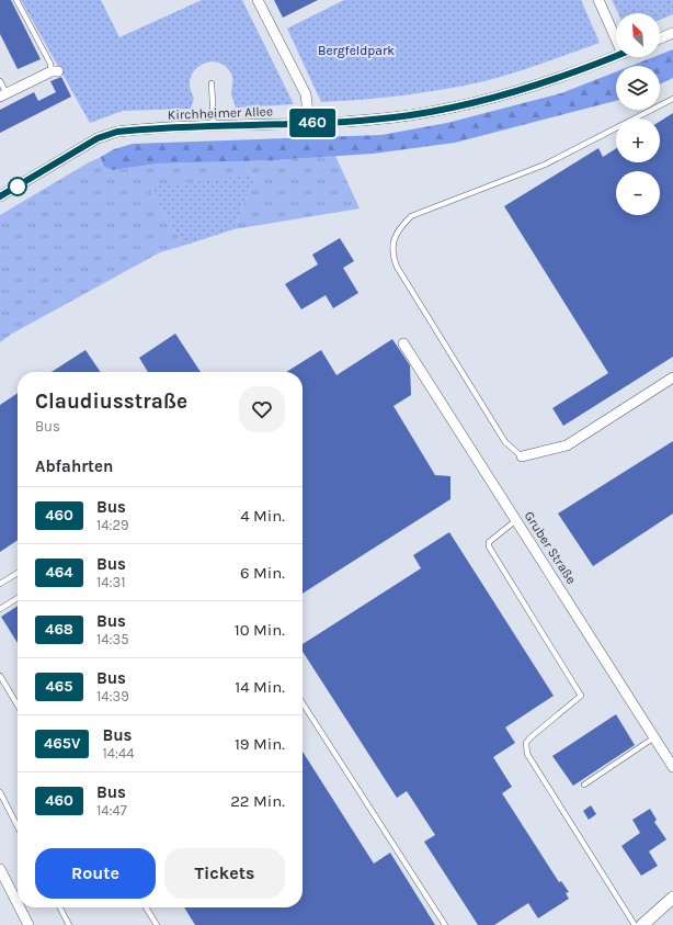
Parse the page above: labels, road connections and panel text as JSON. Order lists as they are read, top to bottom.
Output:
{
  "streets": {
    "street": ["Kirchheimer Allee", "Gruber Straße"]
  },
  "parks": ["Bergfeldpark"],
  "lines": ["bus line 460"],
  "north": "top left",
  "page": {
    "on_map": "460",
    "map_buttons": ["+", "−"],
    "heading": [
      ["Claudiusstraße", "Bus"],
      "Abfahrten"
    ],
    "list": [
      {
        "mark": "460",
        "name": "Bus",
        "note": "14:29",
        "value": "4 Min."
      },
      {
        "mark": "464",
        "name": "Bus",
        "note": "14:31",
        "value": "6 Min."
      },
      {
        "mark": "468",
        "name": "Bus",
        "note": "14:35",
        "value": "10 Min."
      },
      {
        "mark": "465",
        "name": "Bus",
        "note": "14:39",
        "value": "14 Min."
      },
      {
        "mark": "465V",
        "name": "Bus",
        "note": "14:44",
        "value": "19 Min."
      },
      {
        "mark": "460",
        "name": "Bus",
        "note": "14:47",
        "value": "22 Min."
      }
    ],
    "buttons": ["Route", "Tickets"]
  }
}
